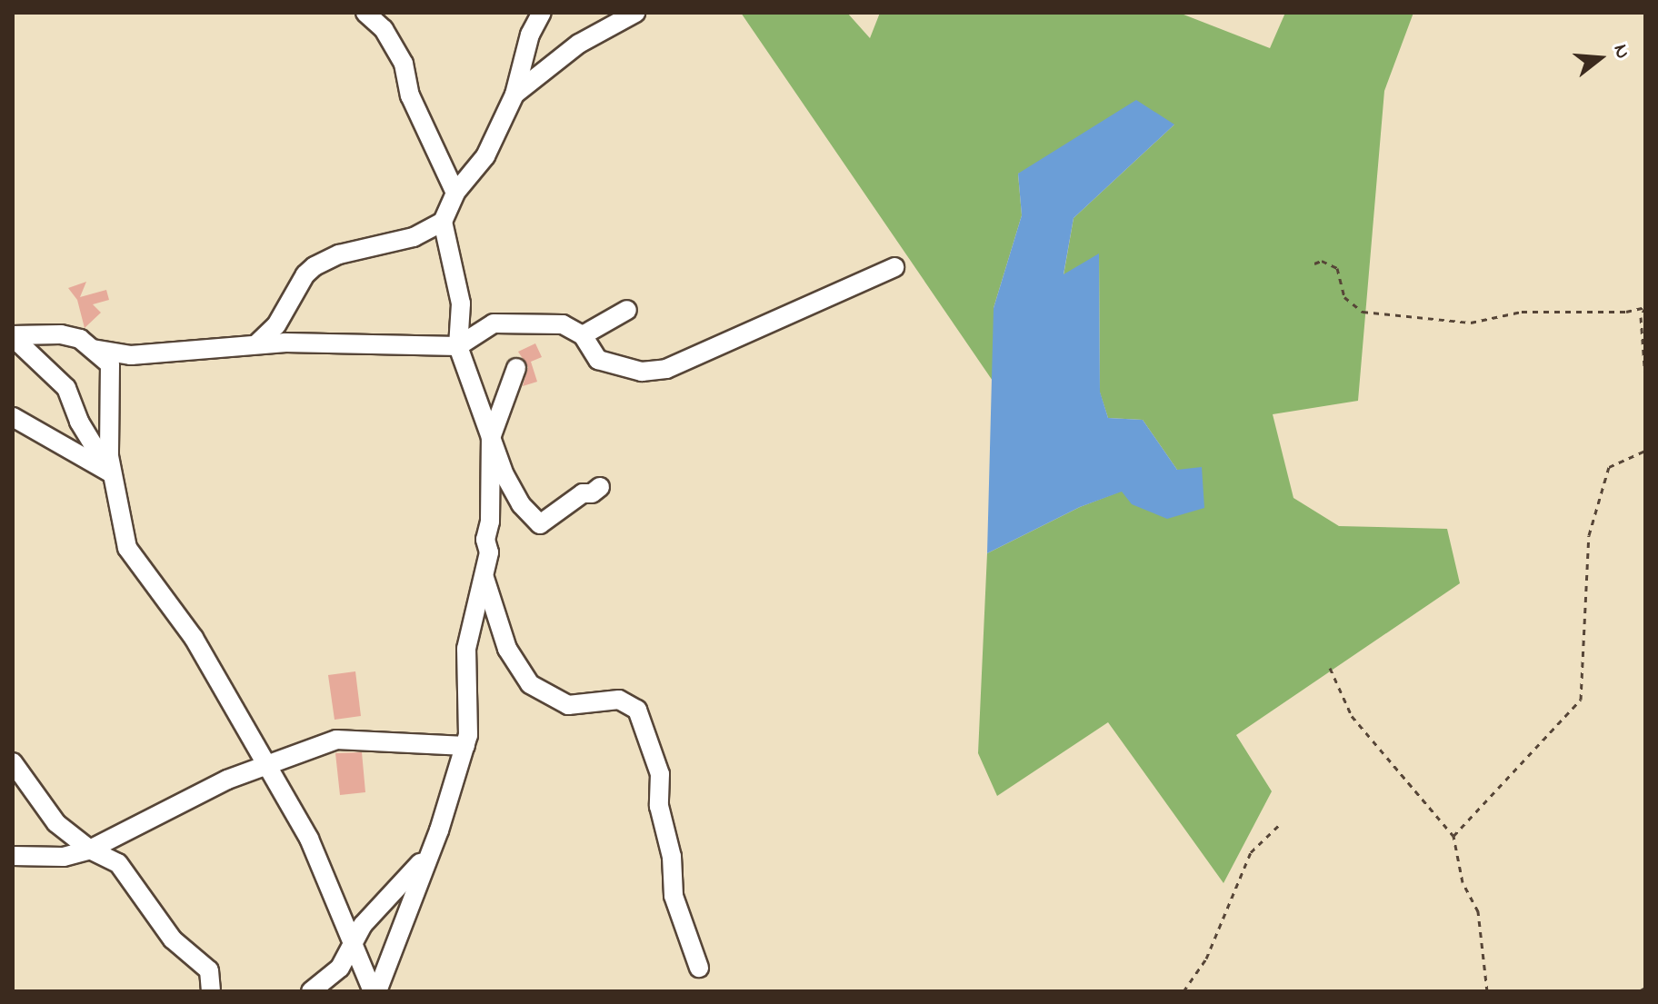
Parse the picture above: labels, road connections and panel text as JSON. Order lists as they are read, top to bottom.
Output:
{
  "north": "right"
}
